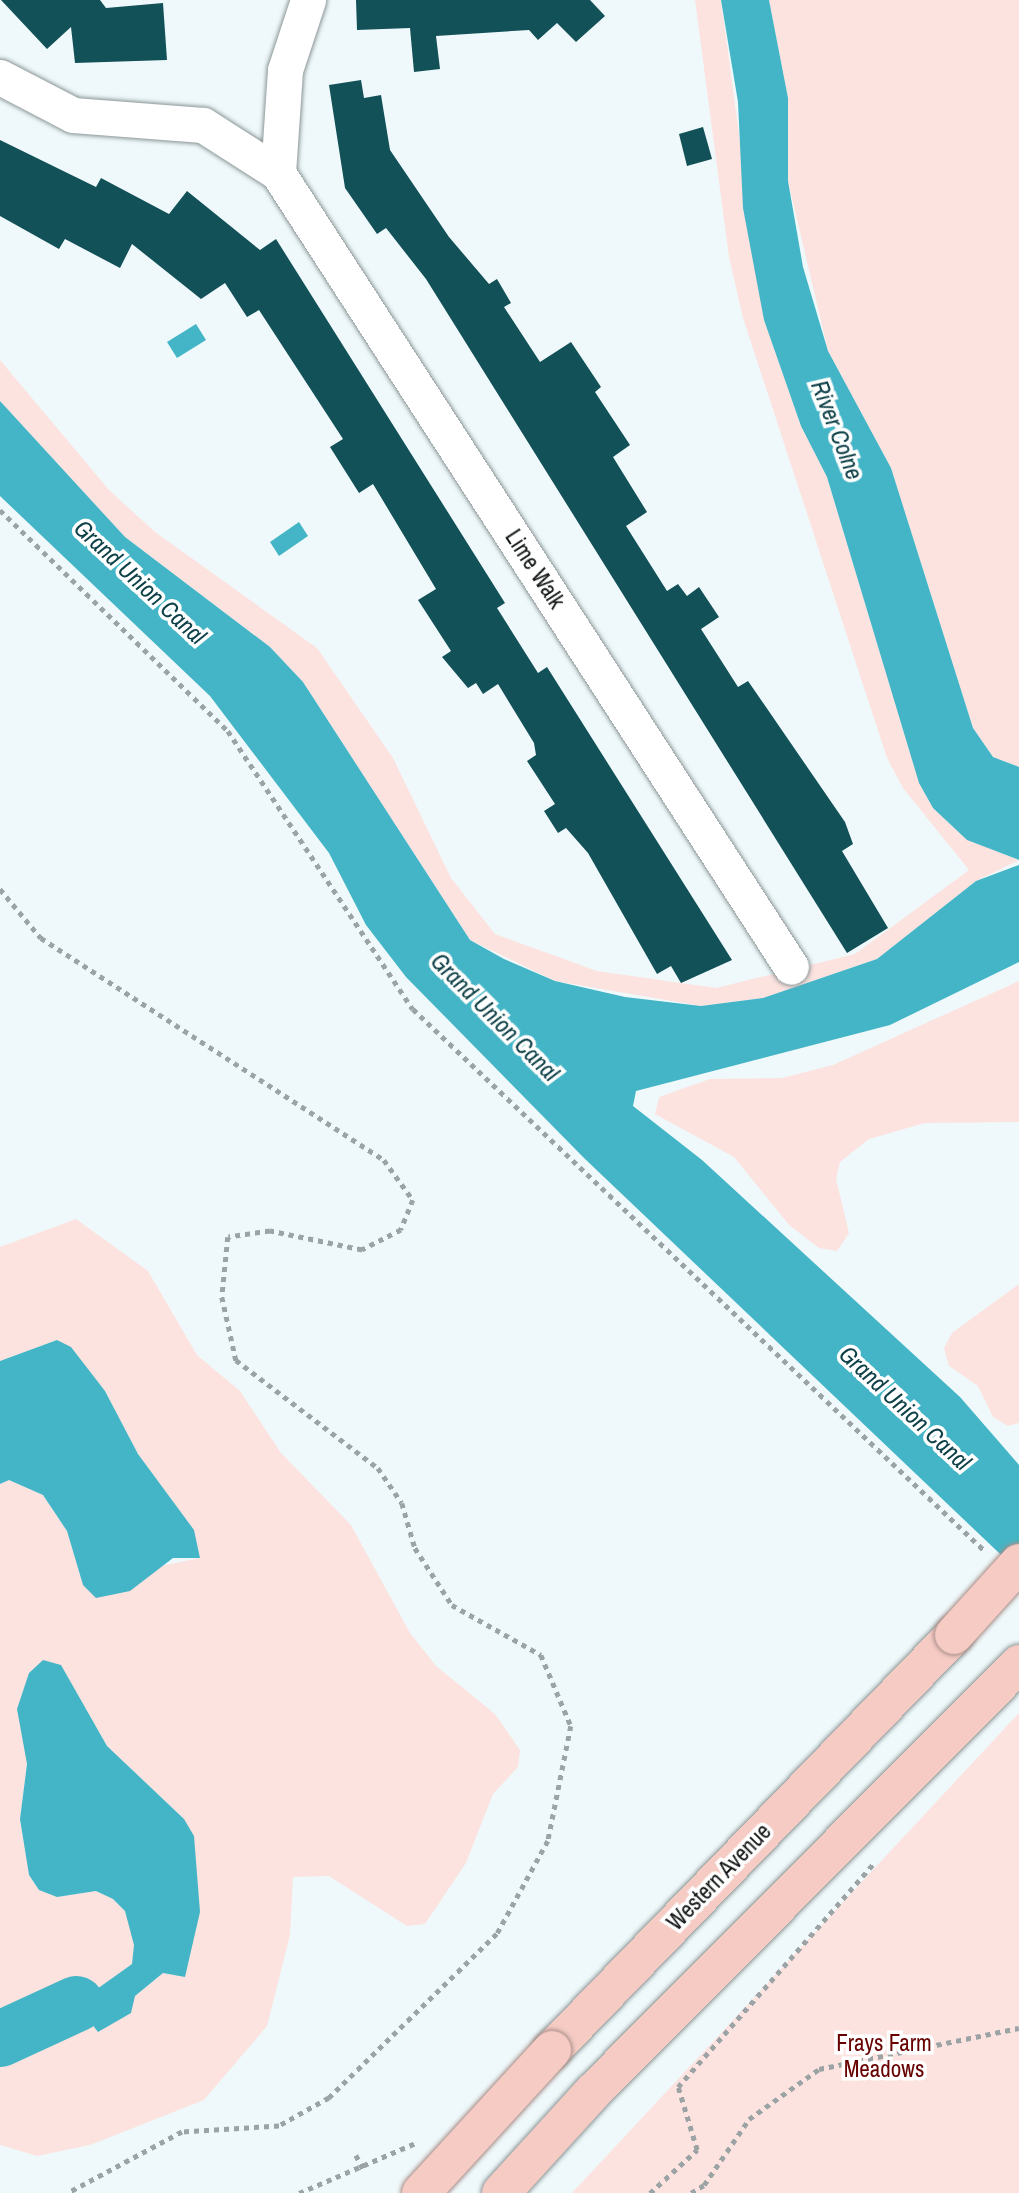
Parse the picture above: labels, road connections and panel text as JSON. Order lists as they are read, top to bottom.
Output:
{
  "streets": {
    "highway": ["Western Avenue"],
    "street": ["Lime Walk"]
  },
  "water": ["River Colne", "Grand Union Canal"],
  "parks": ["Frays Farm Meadows"]
}
